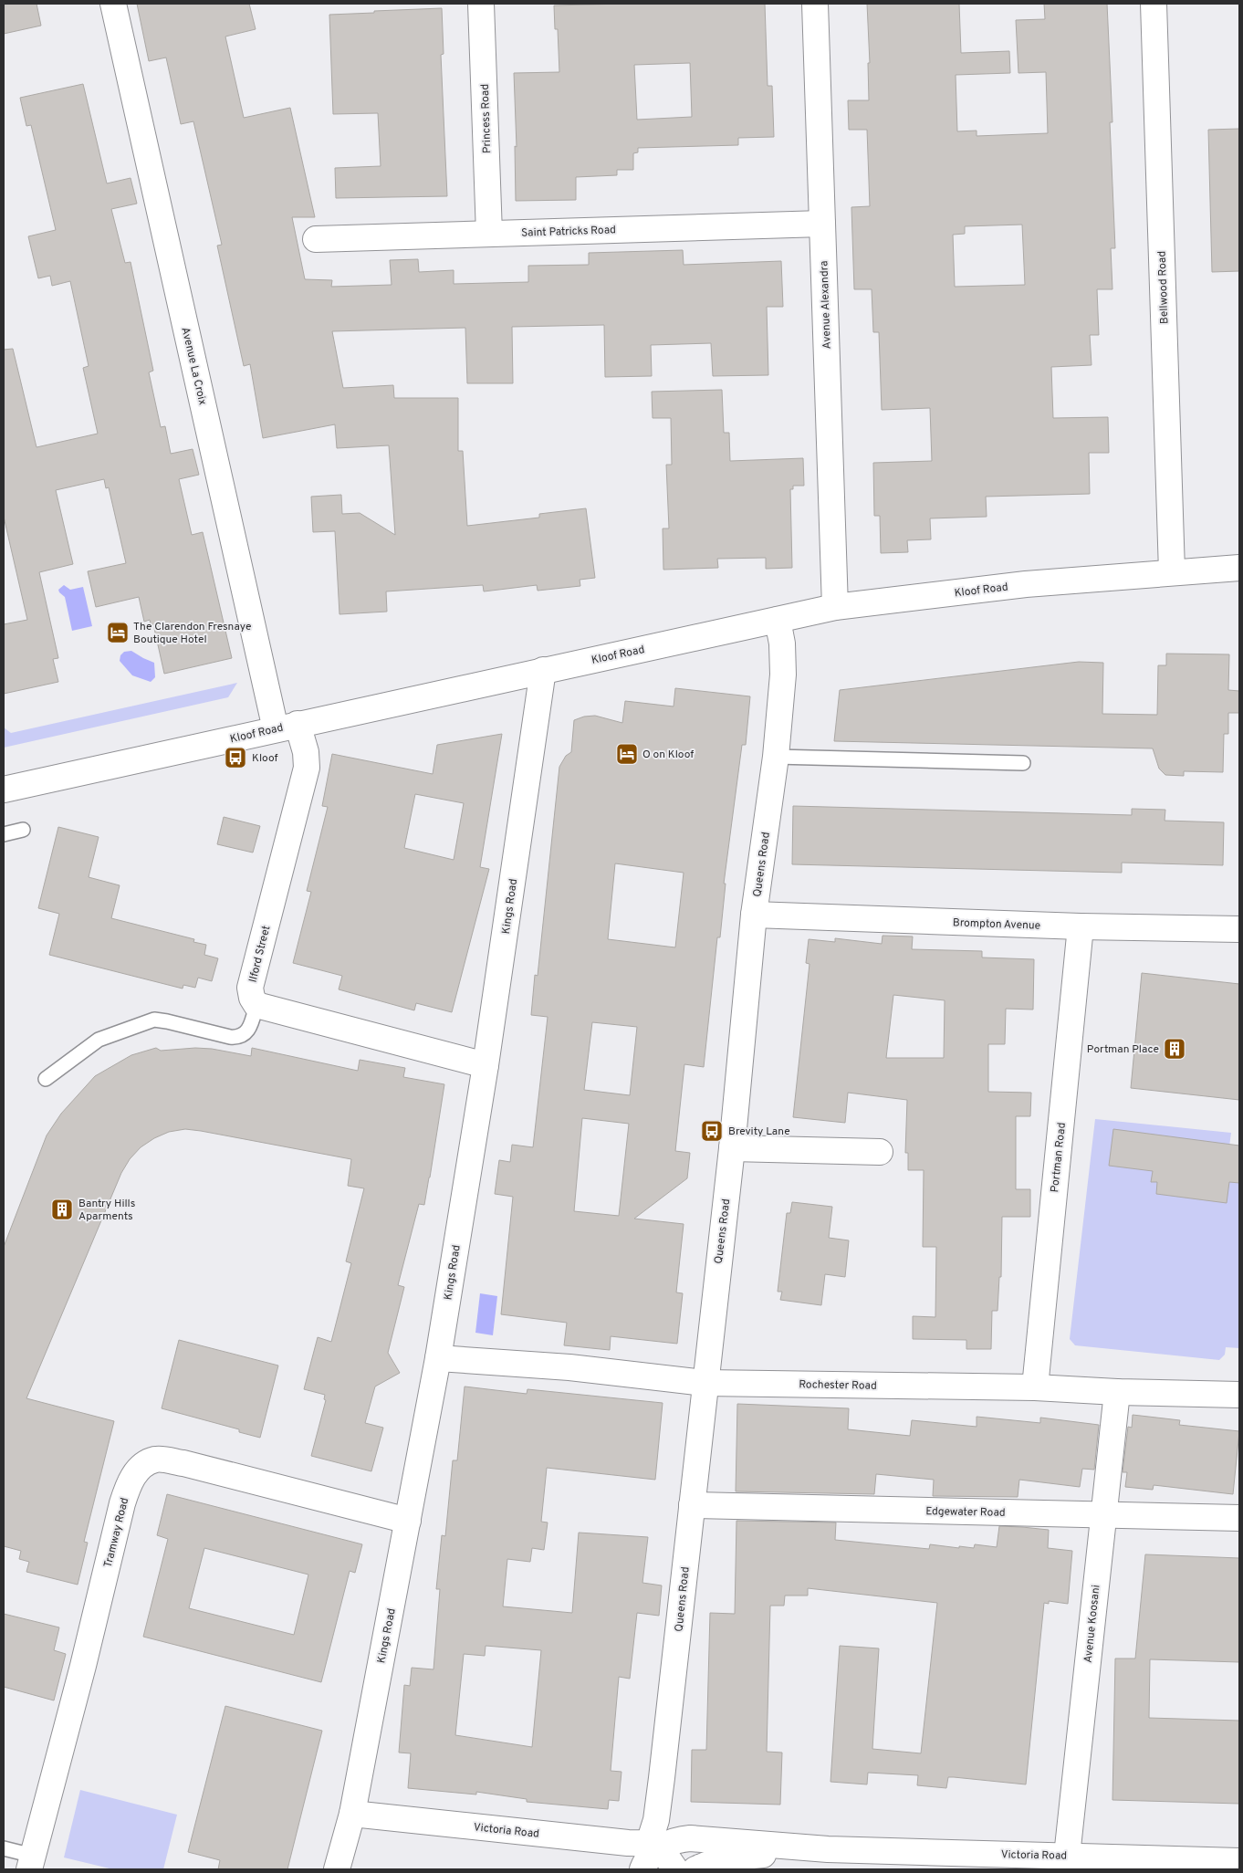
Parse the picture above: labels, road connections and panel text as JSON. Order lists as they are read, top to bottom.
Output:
{
  "streets": {
    "street": [
      "Princess Road",
      "Saint Patricks Road",
      "Bellwood Road",
      "Avenue Alexandra",
      "Avenue La Croix",
      "Kloof Road",
      "Queens Road",
      "Kings Road",
      "Brompton Avenue",
      "Ilford Street",
      "Portman Road",
      "Rochester Road",
      "Edgewater Road",
      "Tramway Road",
      "Avenue Koosani",
      "Victoria Road"
    ]
  },
  "crossings": [
    ["Princess Road", "Saint Patricks Road"],
    ["Saint Patricks Road", "Avenue Alexandra"],
    ["Bellwood Road", "Kloof Road"],
    ["Avenue Alexandra", "Kloof Road"],
    ["Avenue La Croix", "Kloof Road"],
    ["Avenue La Croix", "Ilford Street"],
    ["Kloof Road", "Queens Road"],
    ["Kloof Road", "Kings Road"],
    ["Kloof Road", "Ilford Street"],
    ["Queens Road", "Brompton Avenue"],
    ["Queens Road", "Rochester Road"],
    ["Queens Road", "Edgewater Road"],
    ["Queens Road", "Victoria Road"],
    ["Kings Road", "Rochester Road"],
    ["Kings Road", "Tramway Road"],
    ["Kings Road", "Victoria Road"],
    ["Brompton Avenue", "Portman Road"],
    ["Portman Road", "Rochester Road"],
    ["Rochester Road", "Avenue Koosani"],
    ["Edgewater Road", "Avenue Koosani"],
    ["Avenue Koosani", "Victoria Road"]
  ],
  "places": {
    "hotel": ["The Clarendon Fresnaye Boutique Hotel", "O on Kloof"],
    "bus stop": ["Kloof", "Brevity Lane"],
    "building": ["Portman Place", "Bantry Hills Aparments"]
  }
}
